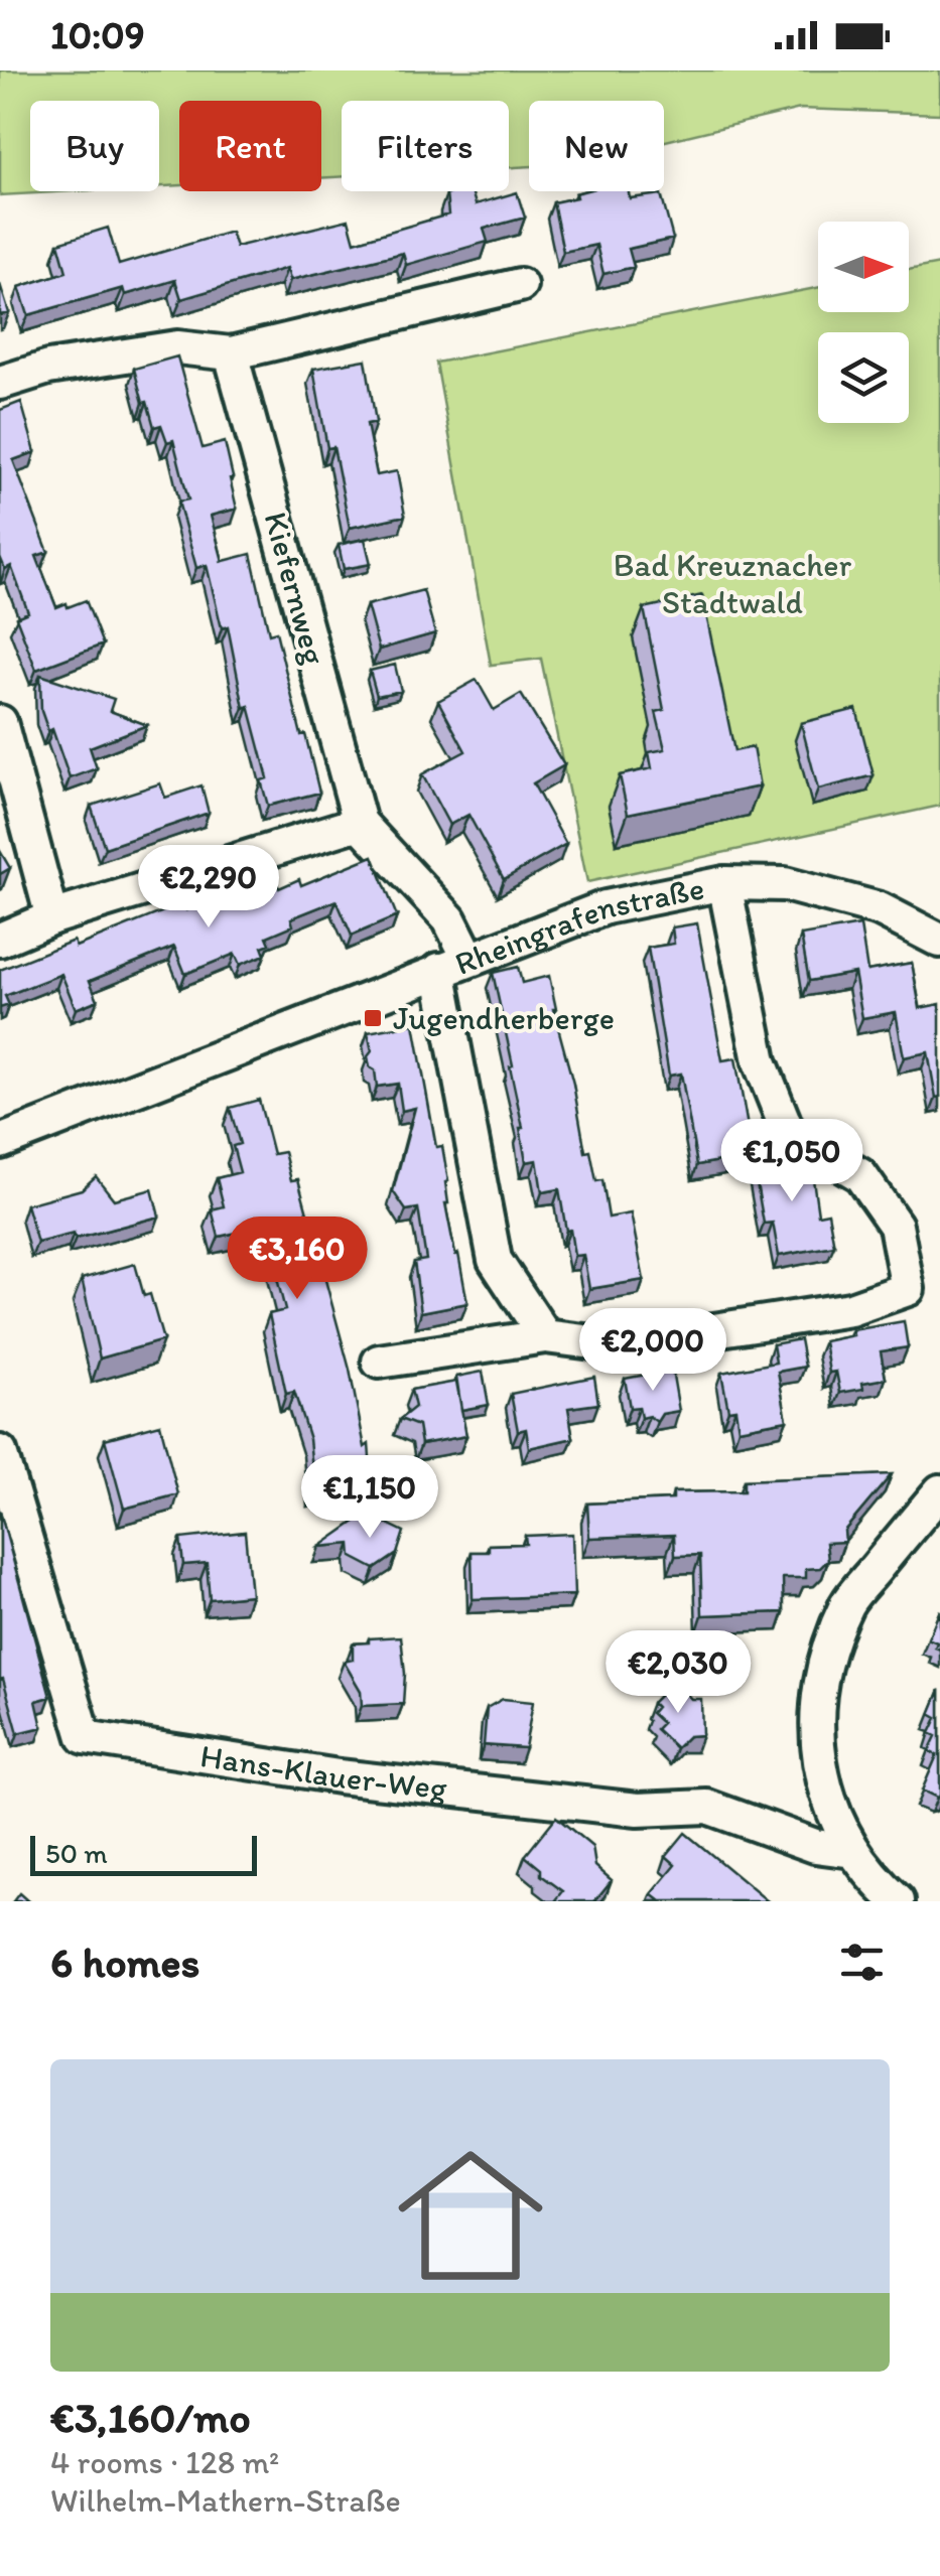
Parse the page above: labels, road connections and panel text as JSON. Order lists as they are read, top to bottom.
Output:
{
  "streets": {
    "street": ["Kiefernweg", "Rheingrafenstraße", "Hans-Klauer-Weg"]
  },
  "crossings": [
    ["Kiefernweg", "Rheingrafenstraße"]
  ],
  "parks": ["Bad Kreuznacher Stadtwald"],
  "places": {
    "transit": ["Jugendherberge"]
  },
  "scale_bar": "50 m",
  "north": "right",
  "page": {
    "status": "10:09",
    "chip": [
      "Buy",
      "Rent",
      "Filters",
      "New"
    ],
    "price": [
      "€2,290",
      "€1,050",
      "€3,160",
      "€2,000",
      "€1,150",
      "€2,030"
    ],
    "scale": "50 m",
    "heading": "6 homes",
    "list": [
      {
        "name": "€3,160/mo",
        "note": "4 rooms · 128 m² · Wilhelm-Mathern-Straße"
      }
    ]
  }
}
